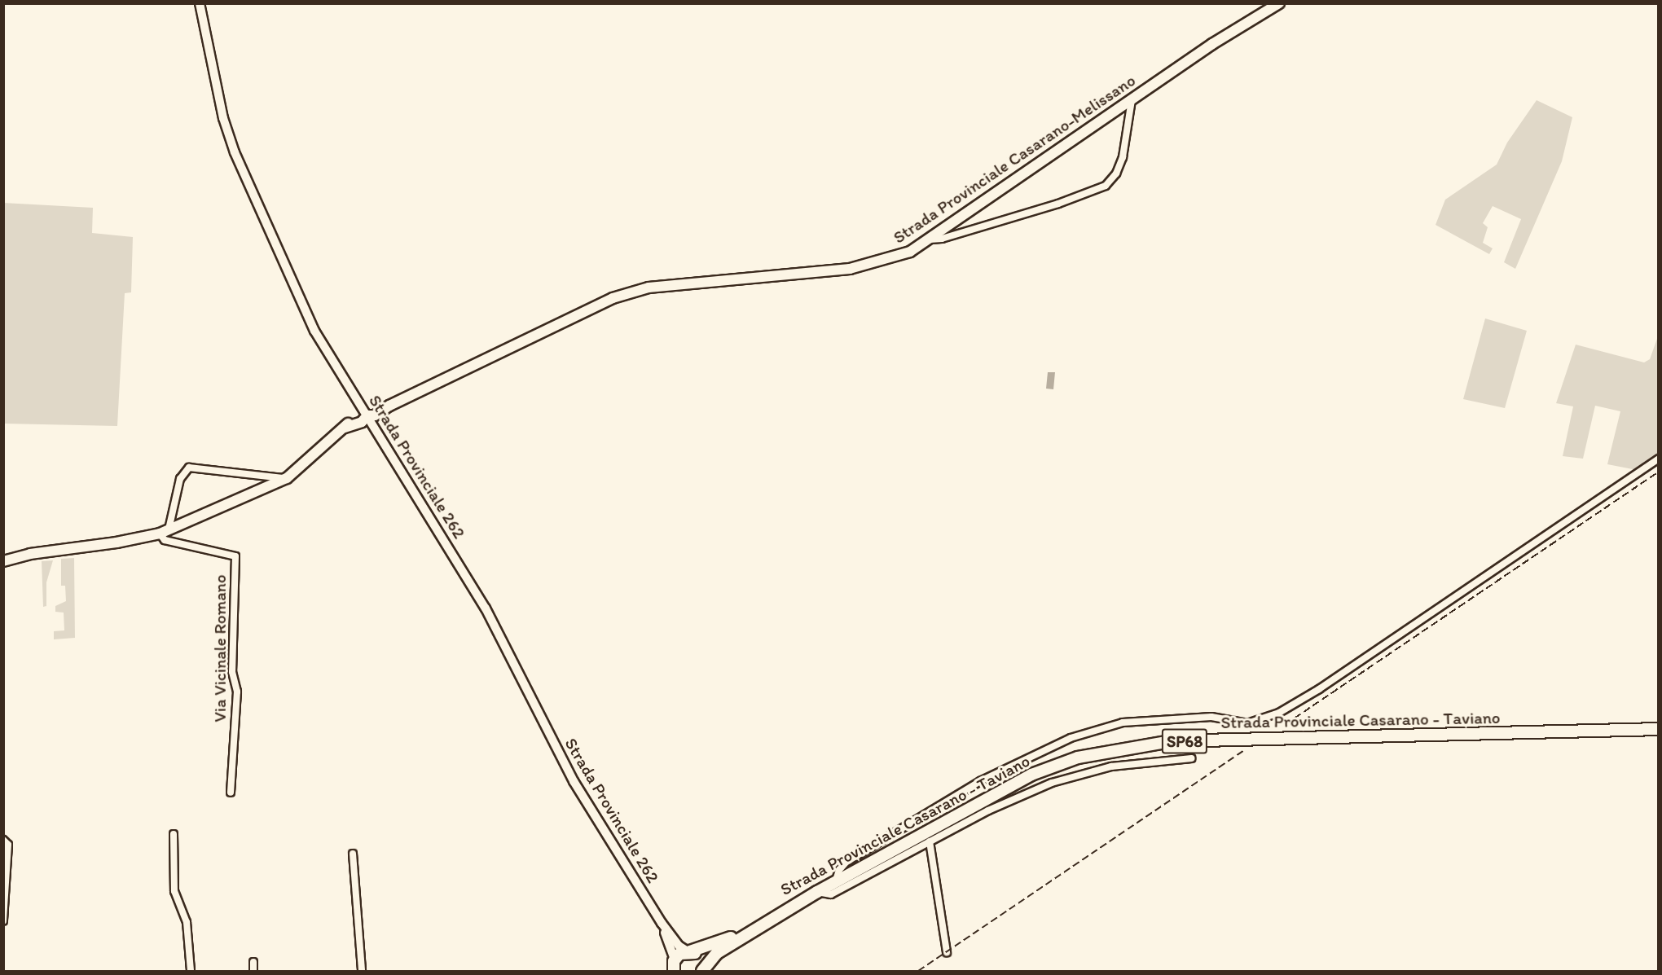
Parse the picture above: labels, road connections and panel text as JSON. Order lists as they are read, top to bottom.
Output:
{
  "streets": {
    "main road": ["Strada Provinciale Casarano-Melissano", "Strada Provinciale Casarano - Taviano", "SP68"],
    "street": ["Strada Provinciale 262", "Via Vicinale Romano"]
  },
  "crossings": [
    ["Strada Provinciale Casarano-Melissano", "Strada Provinciale 262"],
    ["Strada Provinciale Casarano-Melissano", "Via Vicinale Romano"]
  ]
}
